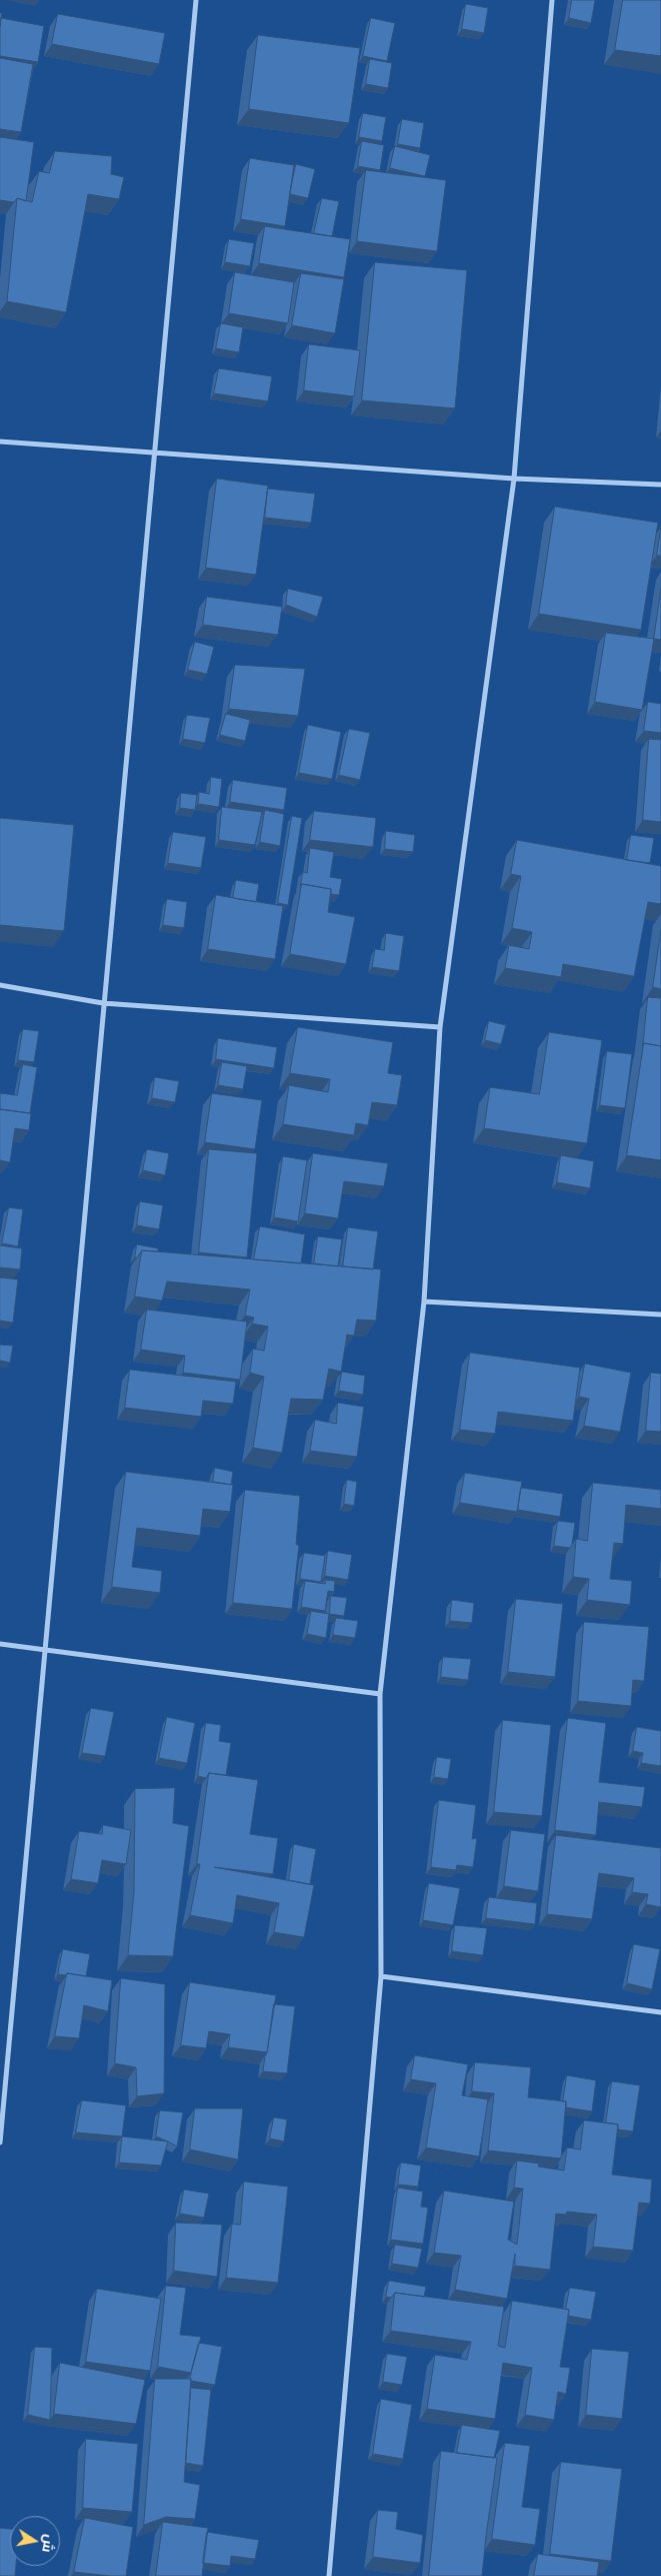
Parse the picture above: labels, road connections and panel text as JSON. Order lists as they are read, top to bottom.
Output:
{
  "north": "right"
}
